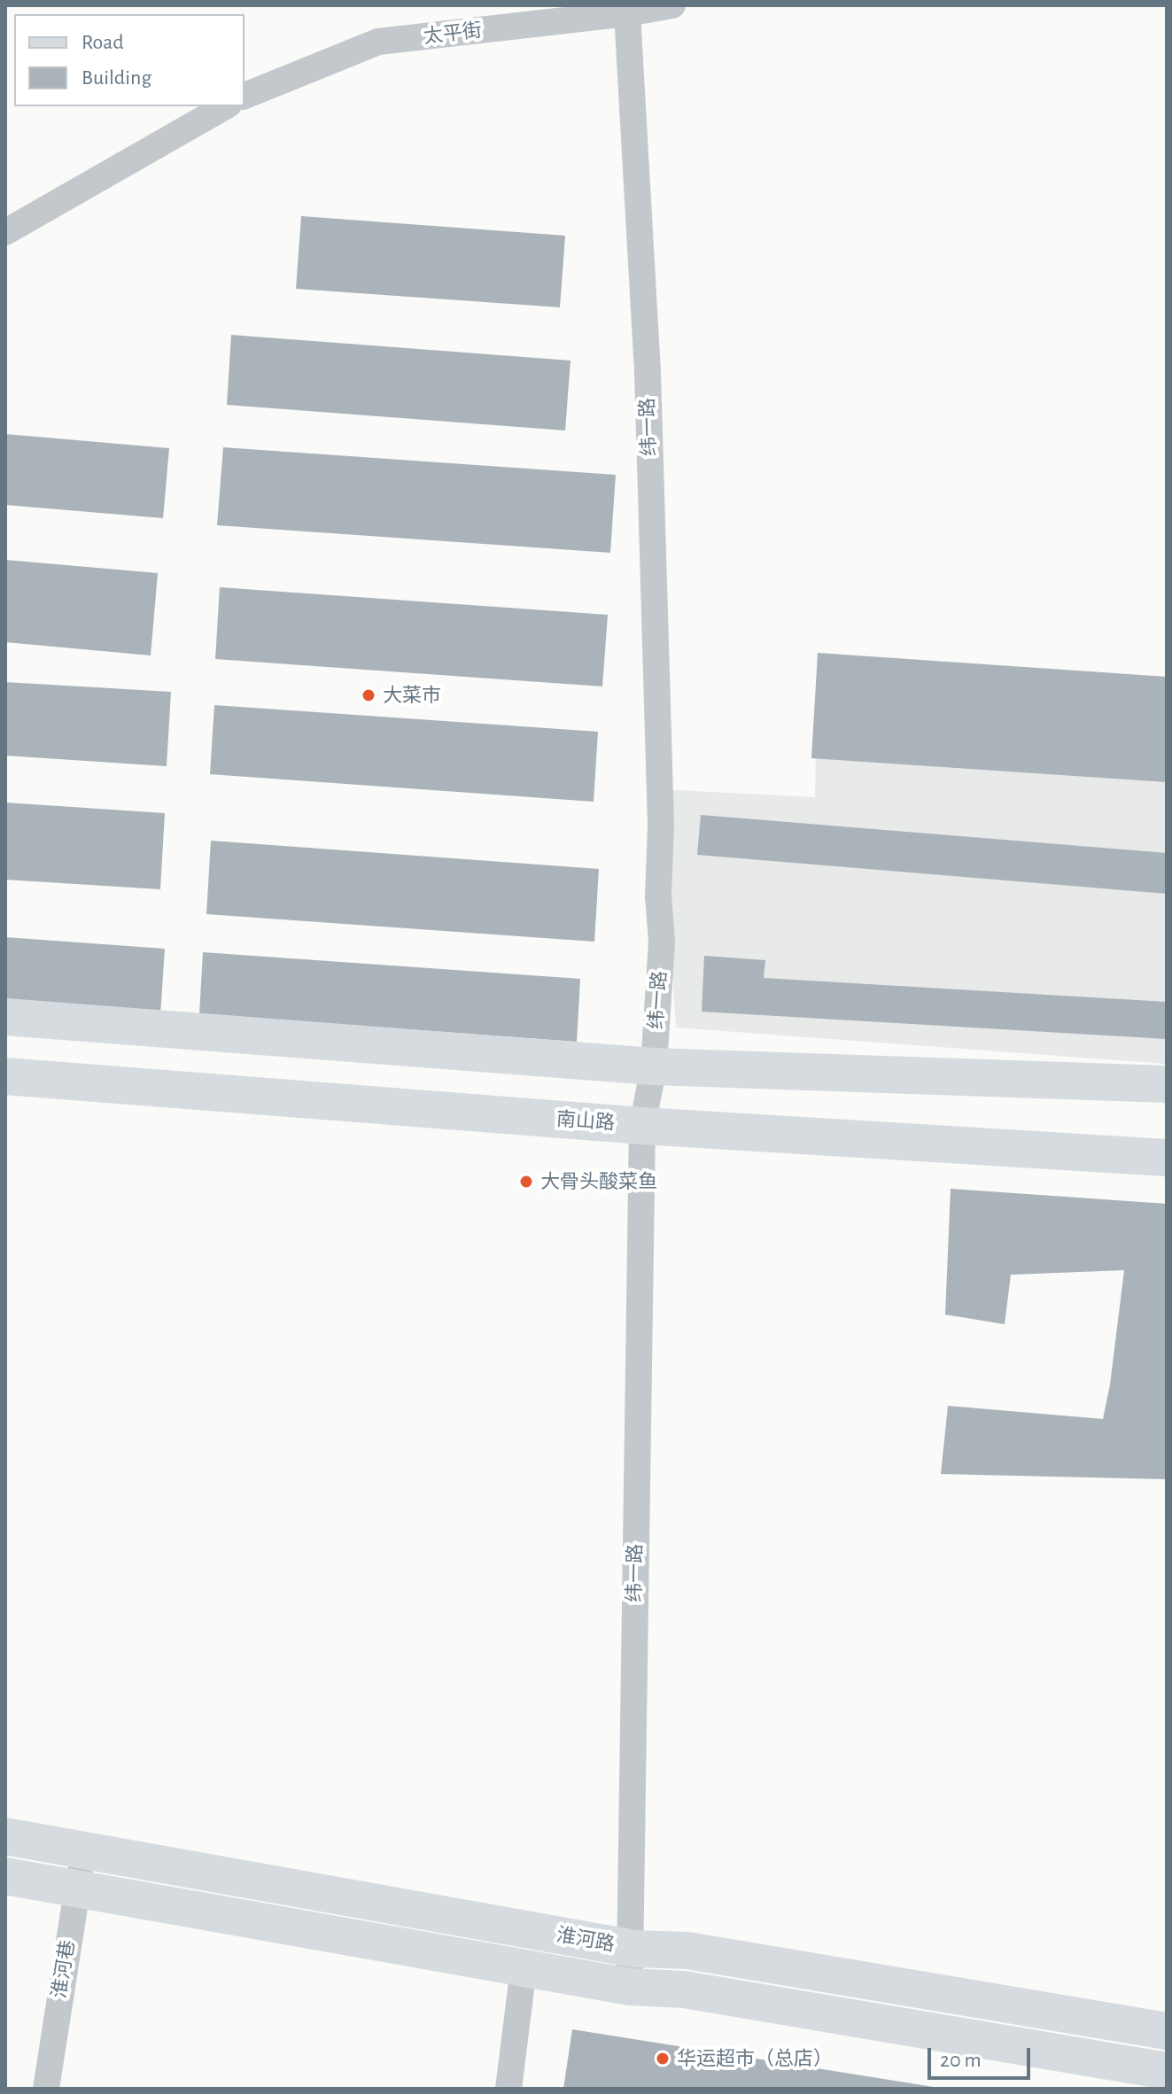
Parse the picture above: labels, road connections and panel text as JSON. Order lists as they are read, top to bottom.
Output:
{
  "streets": {
    "main road": ["南山路", "淮河路"],
    "street": ["太平街", "纬一路", "淮河巷"]
  },
  "crossings": [
    ["太平街", "纬一路"],
    ["纬一路", "南山路"],
    ["纬一路", "淮河路"],
    ["淮河路", "淮河巷"]
  ],
  "places": ["大菜市", "大骨头酸菜鱼", "华运超市（总店）"],
  "legend": ["Road", "Building"],
  "scale_bar": "20 m"
}
